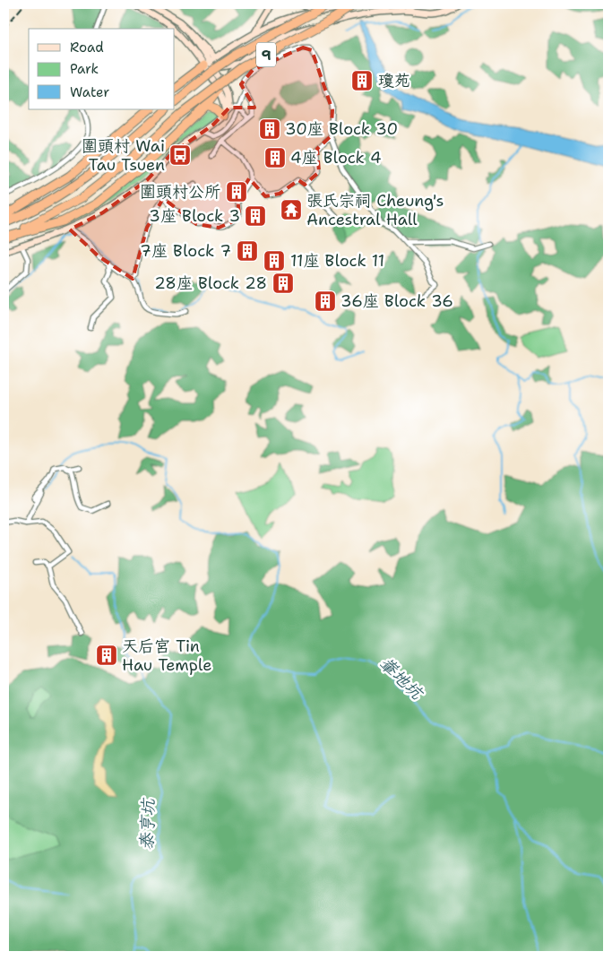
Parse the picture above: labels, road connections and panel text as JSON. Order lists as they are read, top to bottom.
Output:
{
  "streets": {
    "highway": ["9"]
  },
  "water": ["輋地坑", "泰亨坑"],
  "places": {
    "building": [
      "瓊苑",
      "30座 Block 30",
      "4座 Block 4",
      "圍頭村公所",
      "3座 Block 3",
      "7座 Block 7",
      "11座 Block 11",
      "28座 Block 28",
      "36座 Block 36",
      "天后宮 Tin Hau Temple"
    ],
    "bus stop": ["圍頭村 Wai Tau Tsuen"],
    "temple": ["張氏宗祠 Cheung's Ancestral Hall"]
  },
  "legend": ["Road", "Park", "Water"]
}
